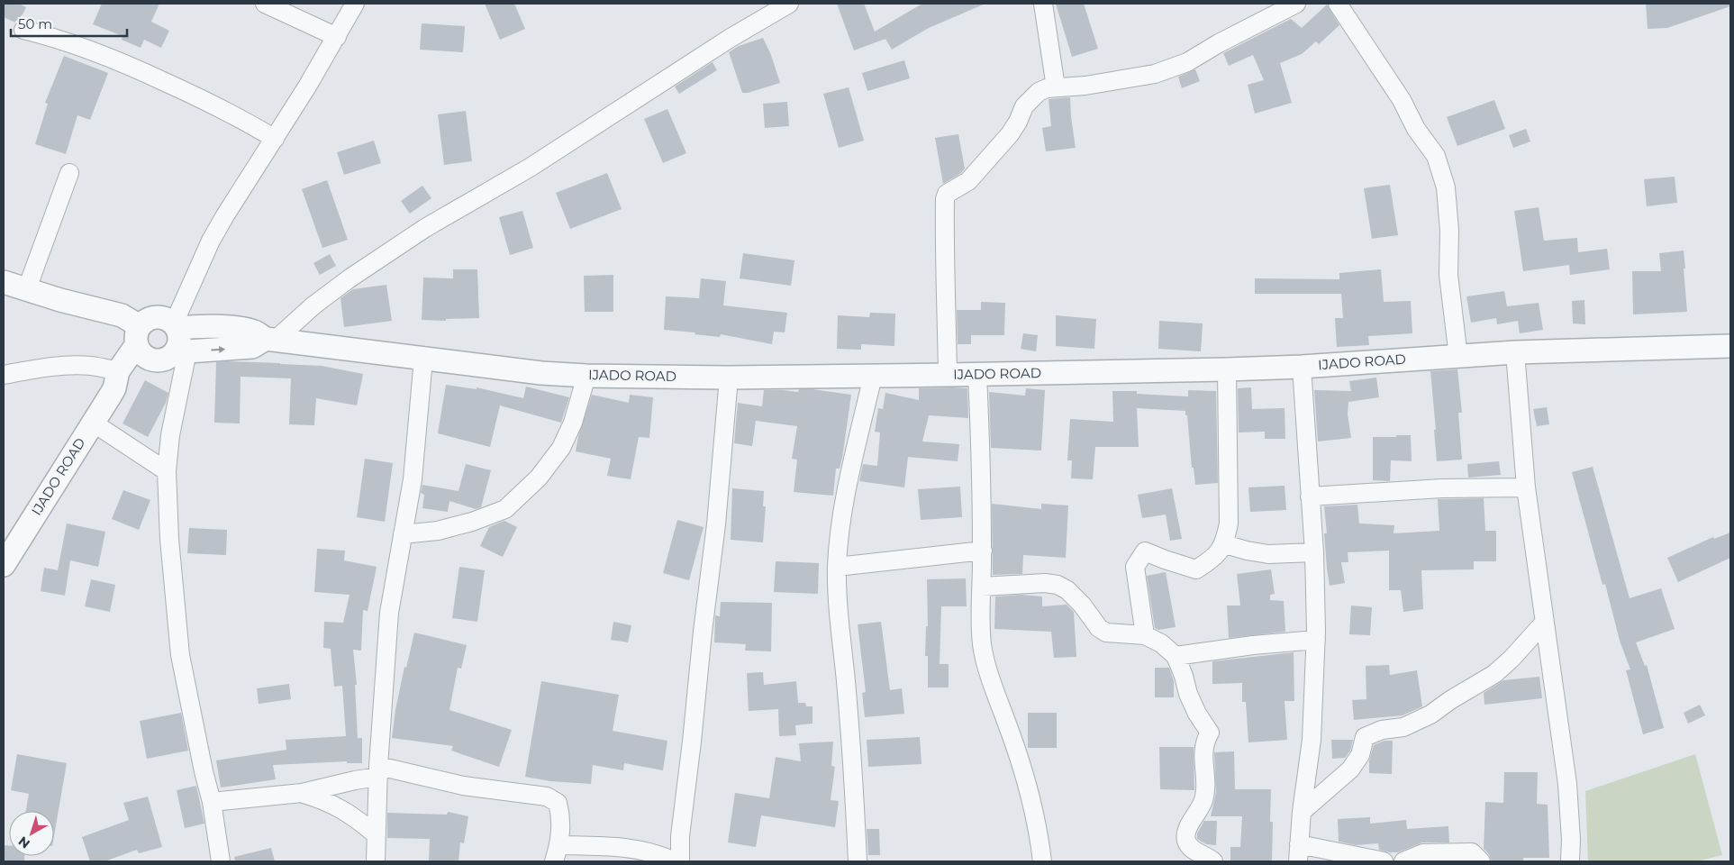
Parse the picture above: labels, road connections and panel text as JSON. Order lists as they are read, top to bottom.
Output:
{
  "streets": {
    "street": ["IJADO ROAD"]
  },
  "scale_bar": "50 m",
  "north": "bottom left"
}
